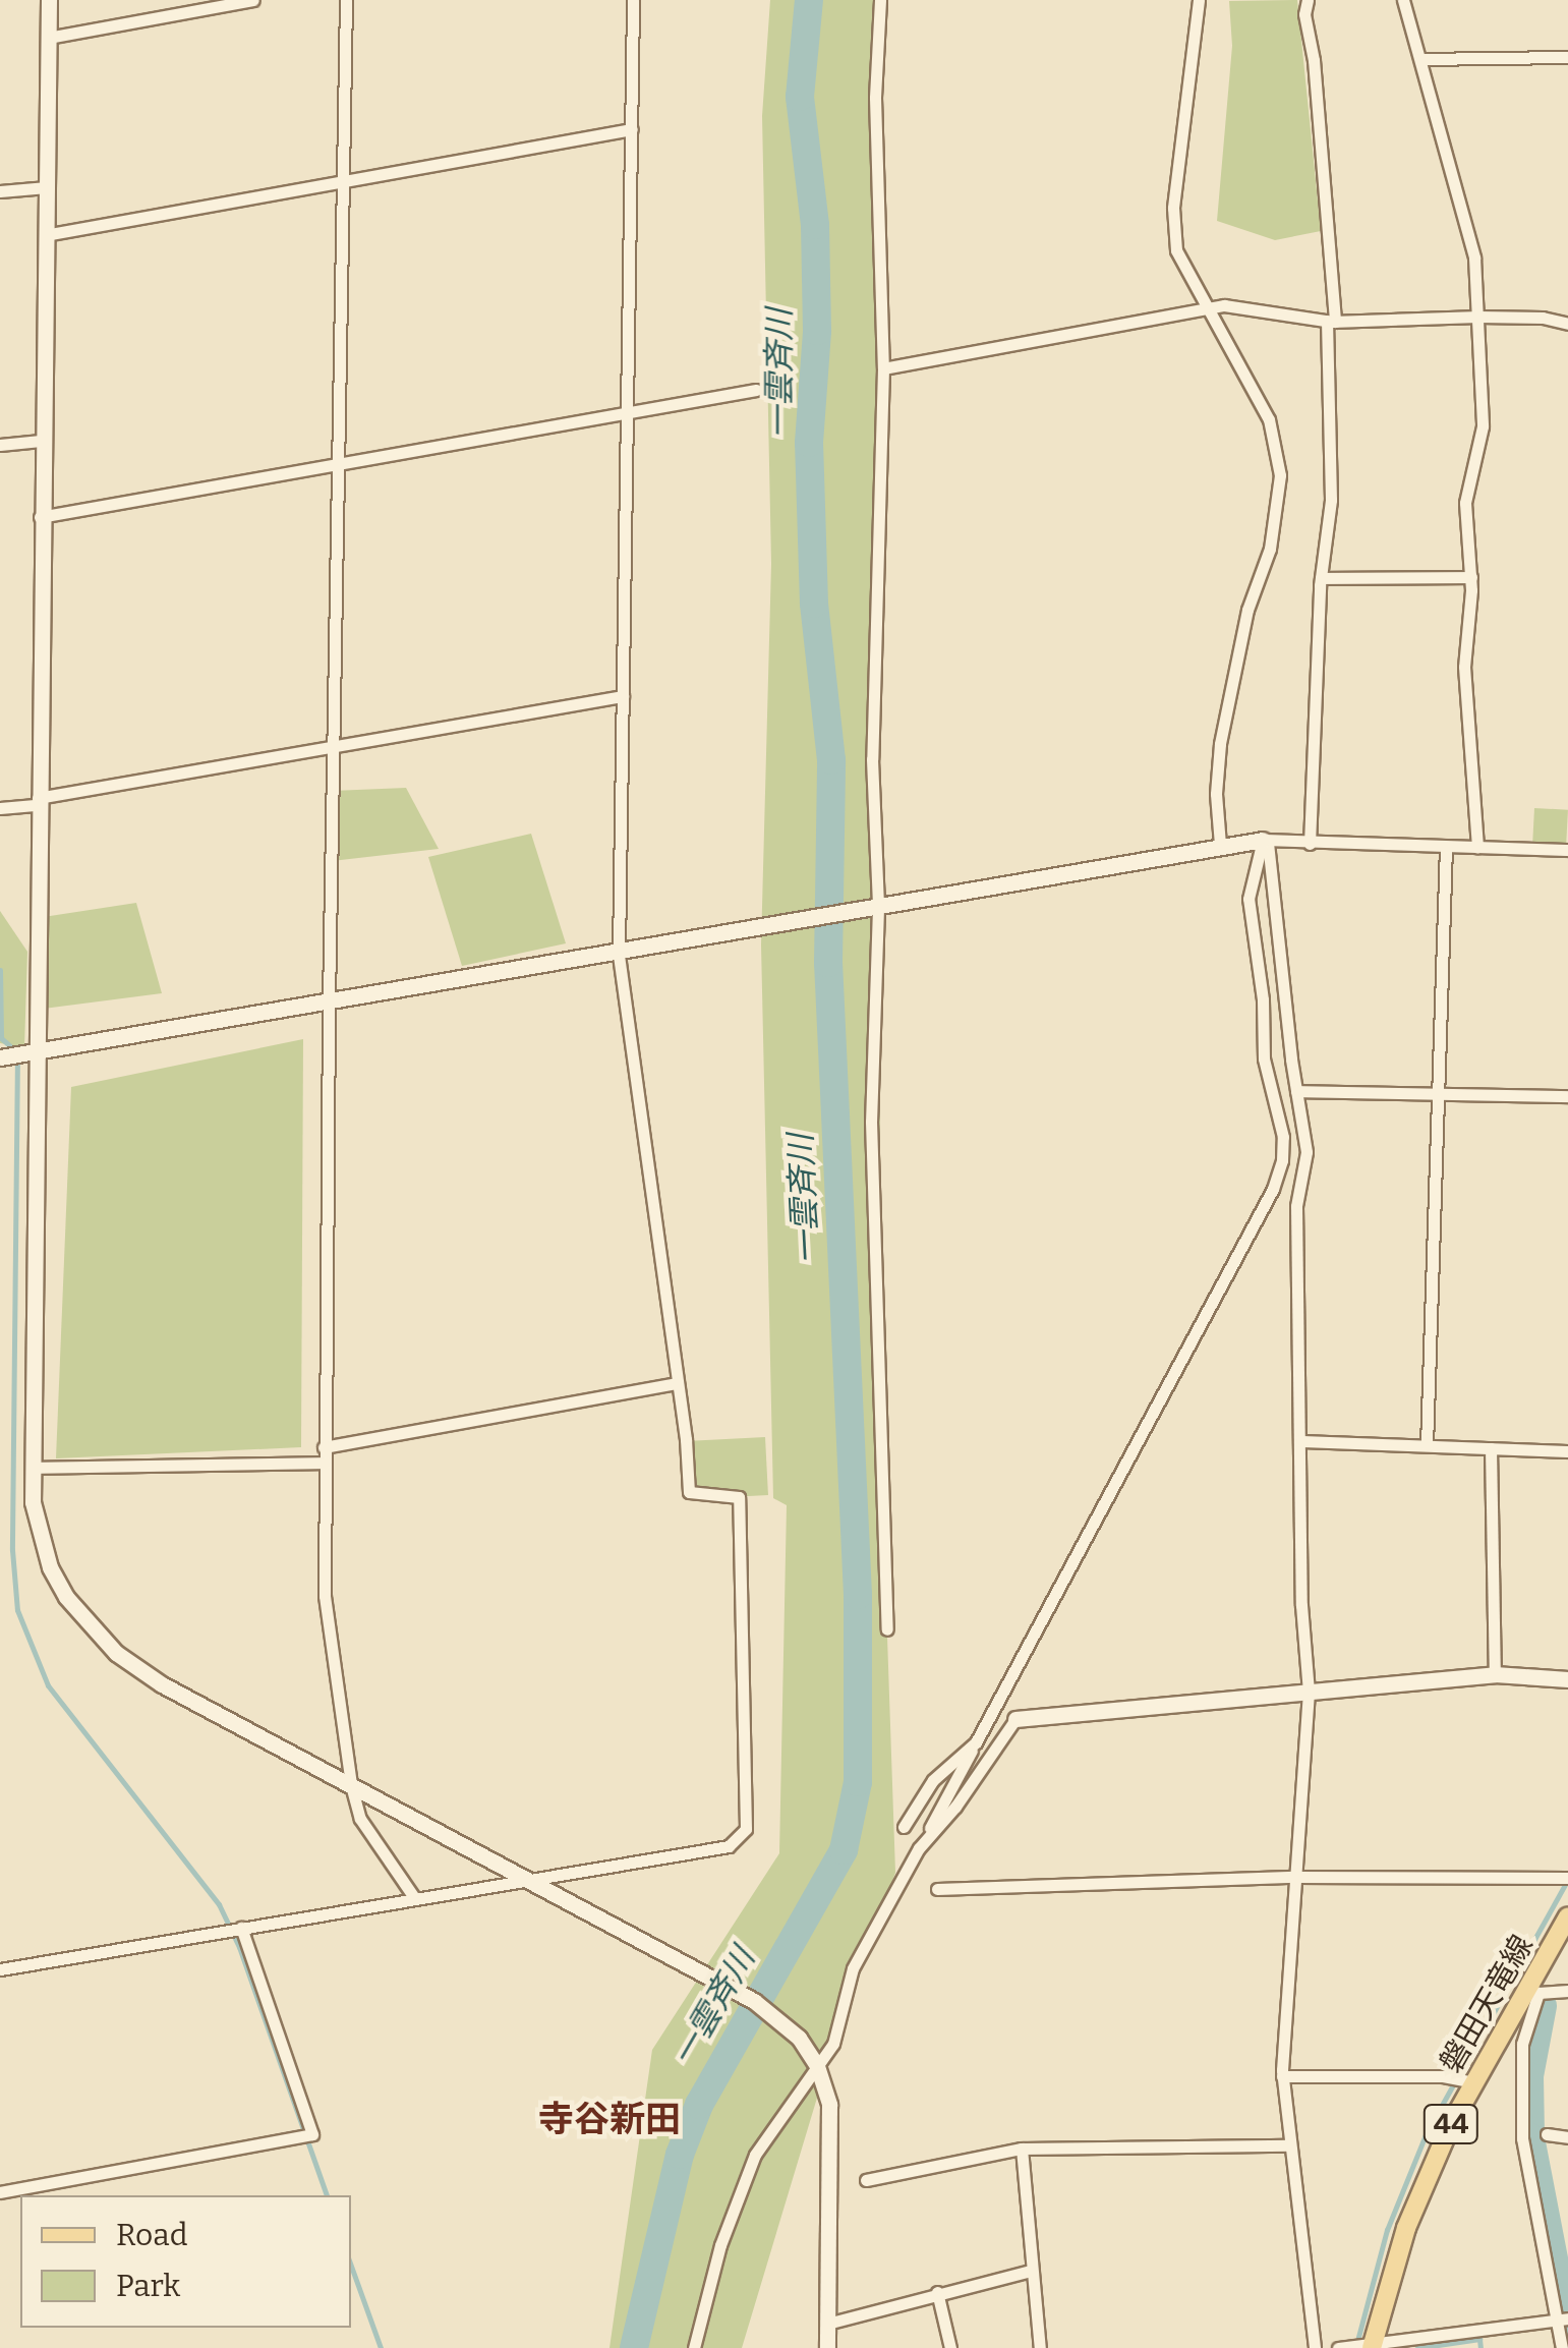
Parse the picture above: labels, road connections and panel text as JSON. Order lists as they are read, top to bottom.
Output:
{
  "streets": {
    "main road": ["磐田天竜線", "44"]
  },
  "districts": ["寺谷新田"],
  "water": ["一雲斉川"],
  "legend": ["Road", "Park"]
}
